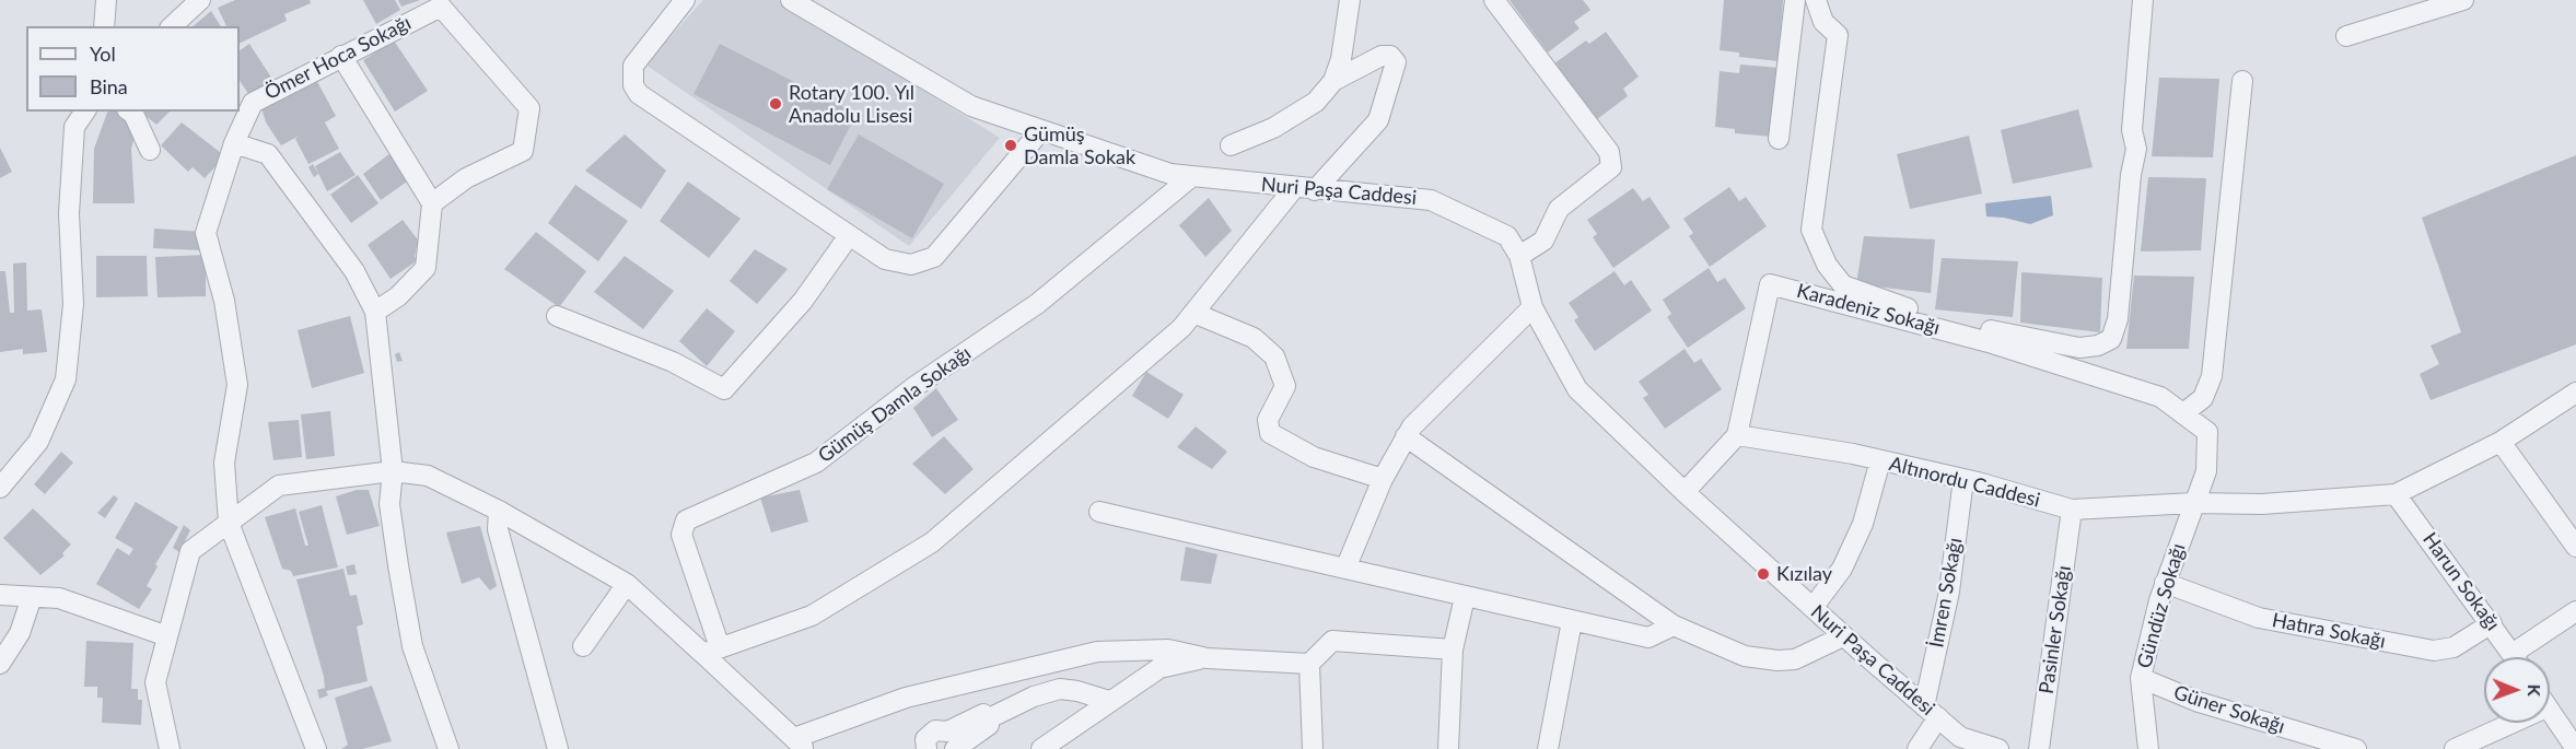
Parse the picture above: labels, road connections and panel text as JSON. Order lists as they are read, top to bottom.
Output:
{
  "streets": {
    "street": [
      "Ömer Hoca Sokağı",
      "Nuri Paşa Caddesi",
      "Karadeniz Sokağı",
      "Gümüş Damla Sokağı",
      "Altınordu Caddesi",
      "Harun Sokağı",
      "İmren Sokağı",
      "Gündüz Sokağı",
      "Pasinler Sokağı",
      "Hatıra Sokağı",
      "Güner Sokağı"
    ]
  },
  "crossings": [
    ["Nuri Paşa Caddesi", "Gümüş Damla Sokağı"],
    ["Nuri Paşa Caddesi", "İmren Sokağı"],
    ["Karadeniz Sokağı", "Altınordu Caddesi"],
    ["Karadeniz Sokağı", "Gündüz Sokağı"],
    ["Altınordu Caddesi", "Harun Sokağı"],
    ["Altınordu Caddesi", "İmren Sokağı"],
    ["Altınordu Caddesi", "Gündüz Sokağı"],
    ["Altınordu Caddesi", "Pasinler Sokağı"],
    ["Harun Sokağı", "Hatıra Sokağı"],
    ["Gündüz Sokağı", "Hatıra Sokağı"],
    ["Gündüz Sokağı", "Güner Sokağı"]
  ],
  "places": ["Rotary 100. Yıl Anadolu Lisesi", "Gümüş Damla Sokak", "Kızılay"],
  "legend": ["Yol", "Bina"],
  "north": "right"
}
